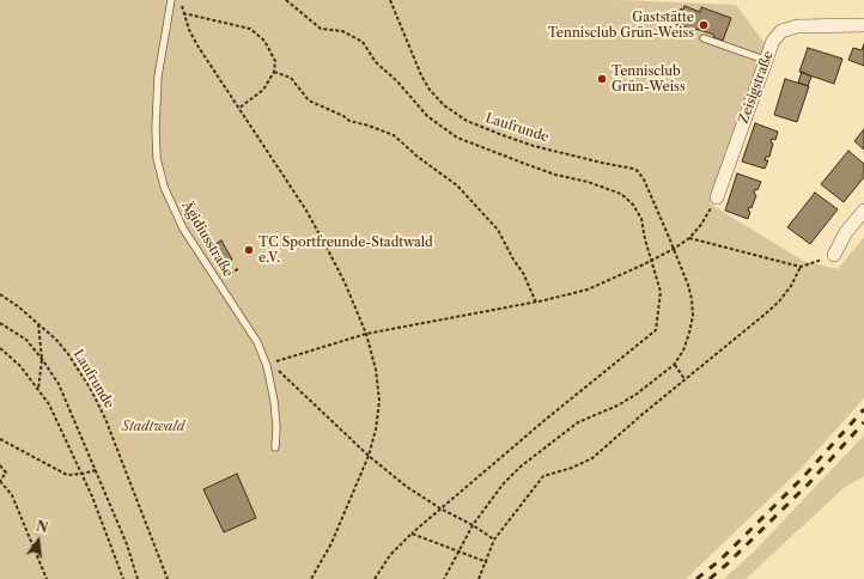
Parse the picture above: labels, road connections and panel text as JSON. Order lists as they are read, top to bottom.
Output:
{
  "streets": {
    "street": ["Zeisigstraße"],
    "lane": ["Ägidiusstraße"],
    "path": ["Laufrunde"]
  },
  "parks": ["Stadtwald"],
  "places": ["Gaststätte Tennisclub Grün-Weiss", "Tennisclub Grün-Weiss", "TC Sportfreunde-Stadtwald e.V."],
  "north": "top"
}
